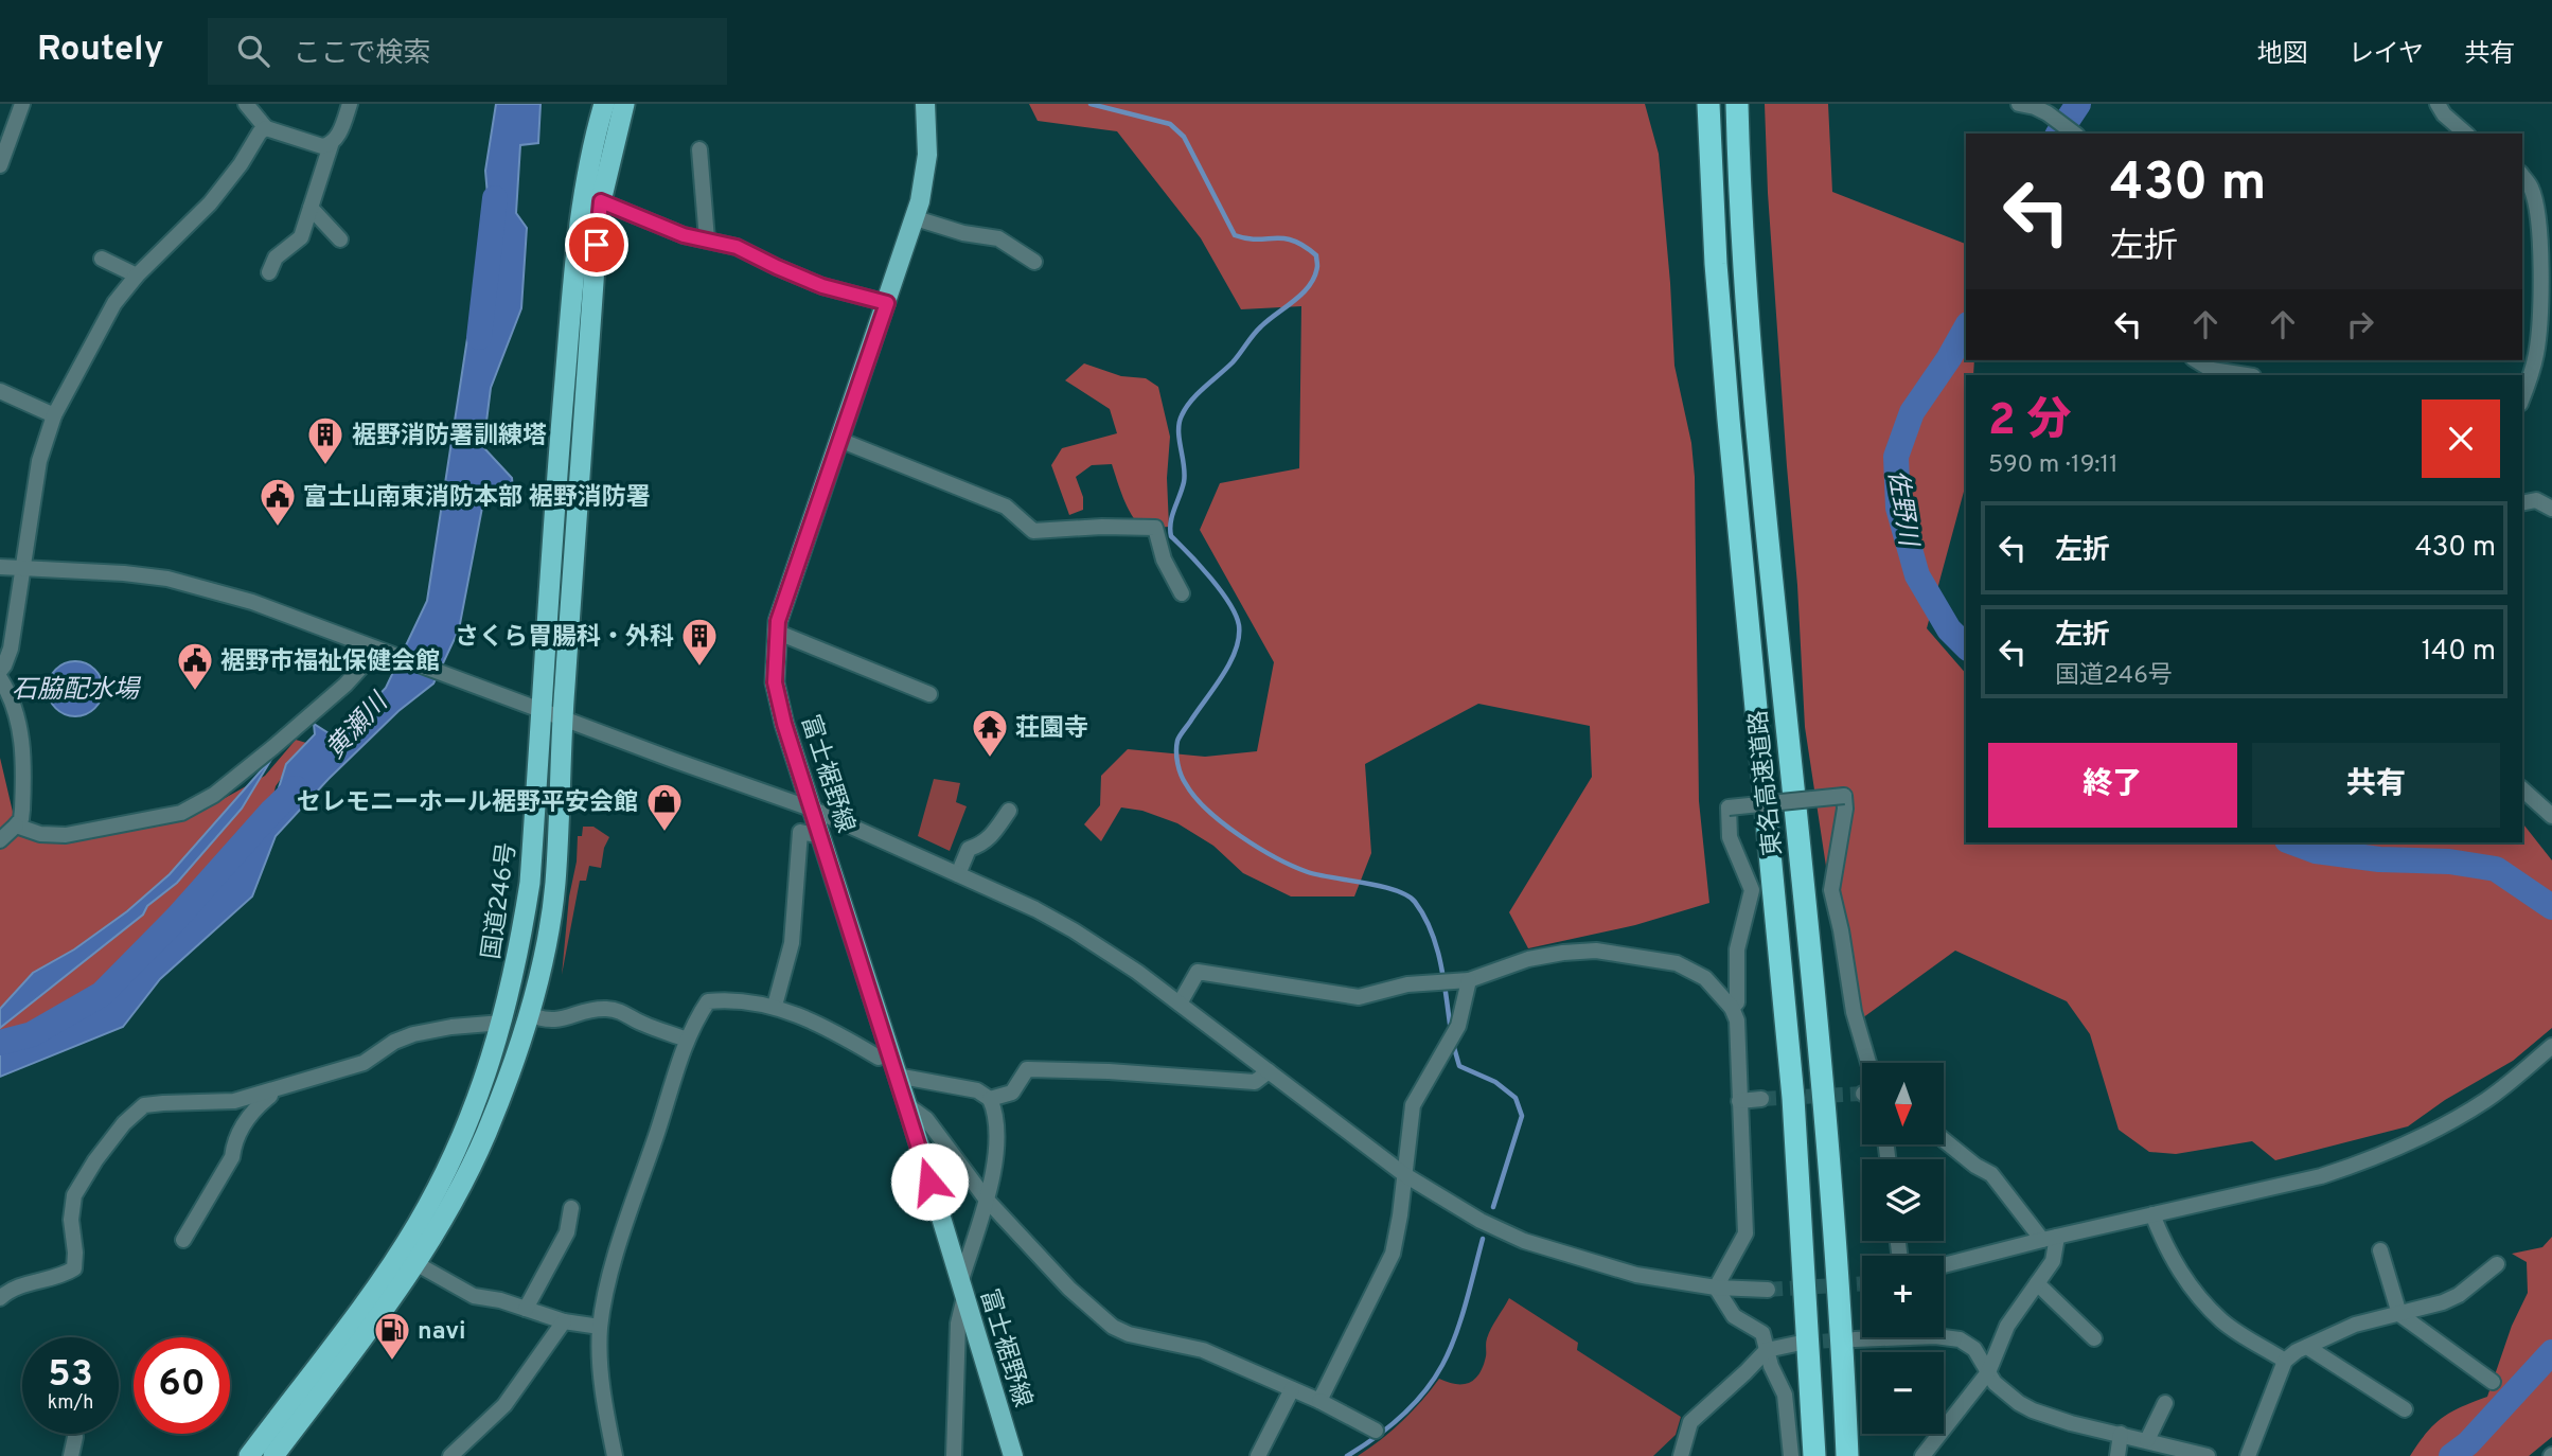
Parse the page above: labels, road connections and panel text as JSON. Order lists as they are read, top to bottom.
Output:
{
  "streets": {
    "highway": ["東名高速道路", "国道246号"],
    "main road": ["富士裾野線"]
  },
  "water": ["佐野川", "石脇配水場", "黄瀬川"],
  "places": {
    "building": ["裾野消防署訓練塔", "さくら胃腸科・外科"],
    "public building": ["富士山南東消防本部 裾野消防署", "裾野市福祉保健会館"],
    "temple": ["荘園寺"],
    "shop": ["セレモニーホール裾野平安会館"],
    "fuel station": ["navi"]
  },
  "north": "bottom",
  "page": {
    "header": "Routely",
    "search": "ここで検索",
    "nav": ["地図", "レイヤ", "共有"],
    "turn": ["430 m", "左折"],
    "heading": ["2 分", "590 m · 19:11"],
    "list": [
      {
        "name": "左折",
        "value": "430 m"
      },
      {
        "name": "左折",
        "note": "国道246号",
        "value": "140 m"
      }
    ],
    "buttons": ["終了", "共有"],
    "map_buttons": ["+", "−"],
    "speed": "53 km/h",
    "limit": "60"
  }
}
